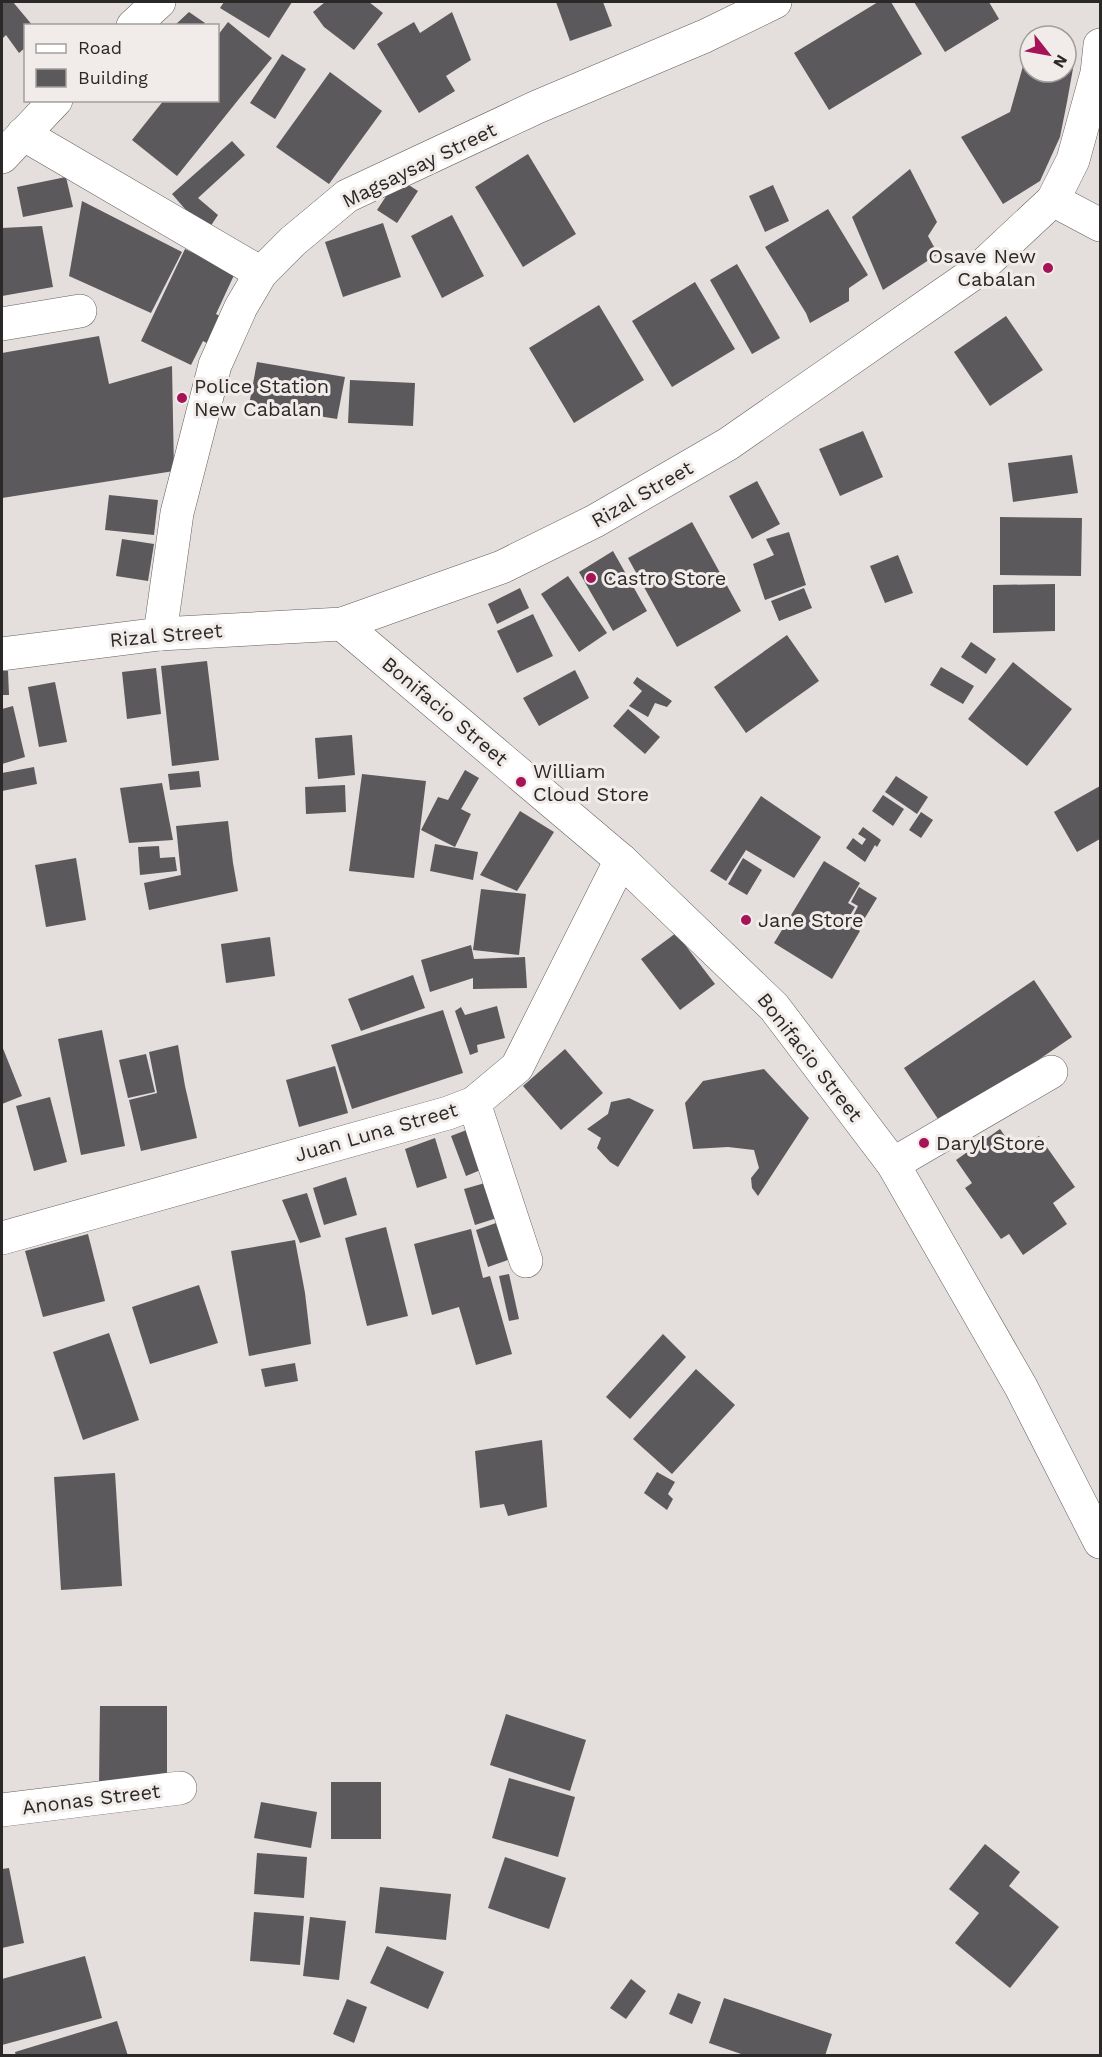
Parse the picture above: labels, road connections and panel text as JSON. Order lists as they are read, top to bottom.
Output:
{
  "streets": {
    "street": [
      "Magsaysay Street",
      "Rizal Street",
      "Bonifacio Street",
      "Juan Luna Street",
      "Anonas Street"
    ]
  },
  "crossings": [
    ["Magsaysay Street", "Rizal Street"],
    ["Rizal Street", "Bonifacio Street"],
    ["Bonifacio Street", "Juan Luna Street"]
  ],
  "places": [
    "Osave New Cabalan",
    "Police Station New Cabalan",
    "Castro Store",
    "William Cloud Store",
    "Jane Store",
    "Daryl Store"
  ],
  "legend": ["Road", "Building"],
  "north": "bottom right"
}
